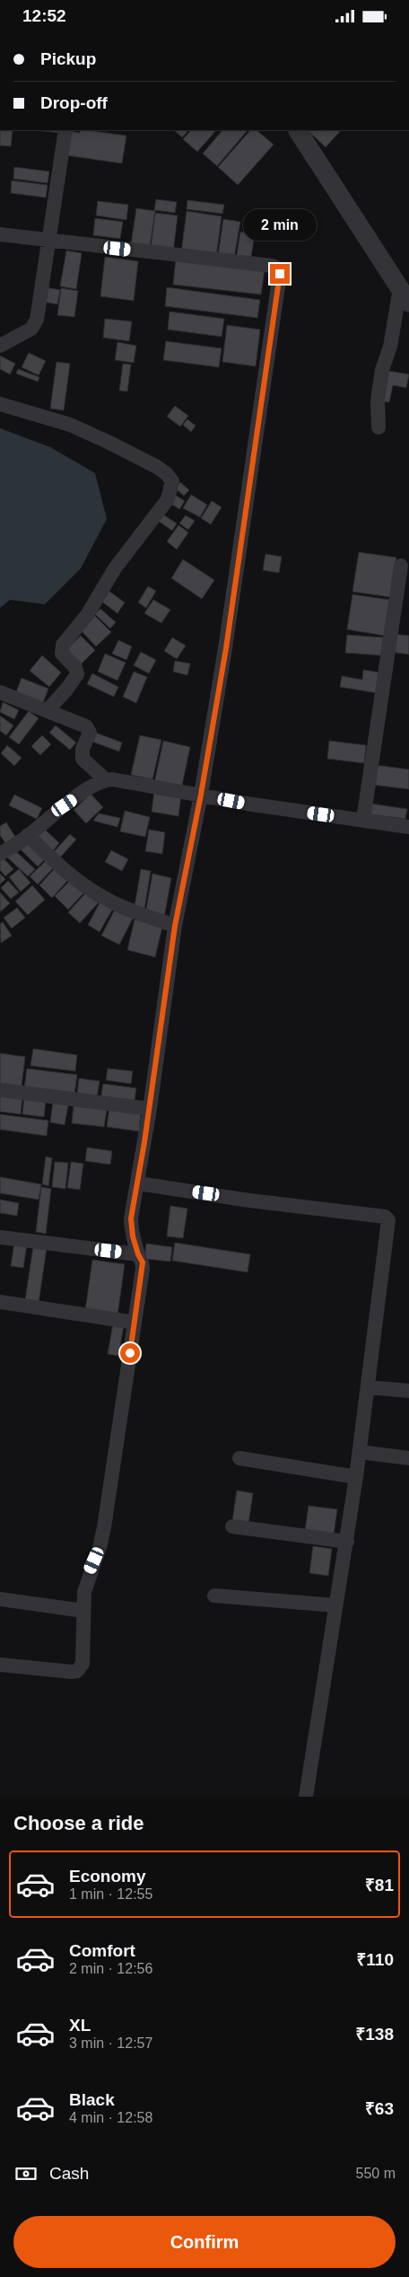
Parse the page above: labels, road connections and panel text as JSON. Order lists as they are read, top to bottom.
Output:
{
  "page": {
    "status": "12:52",
    "banner": ["Pickup", "Drop-off"],
    "bubble": "2 min",
    "heading": "Choose a ride",
    "list": [
      {
        "name": "Economy",
        "note": "1 min · 12:55",
        "value": "₹81"
      },
      {
        "name": "Comfort",
        "note": "2 min · 12:56",
        "value": "₹110"
      },
      {
        "name": "XL",
        "note": "3 min · 12:57",
        "value": "₹138"
      },
      {
        "name": "Black",
        "note": "4 min · 12:58",
        "value": "₹63"
      }
    ],
    "pay": ["Cash", "550 m"],
    "buttons": "Confirm"
  }
}
